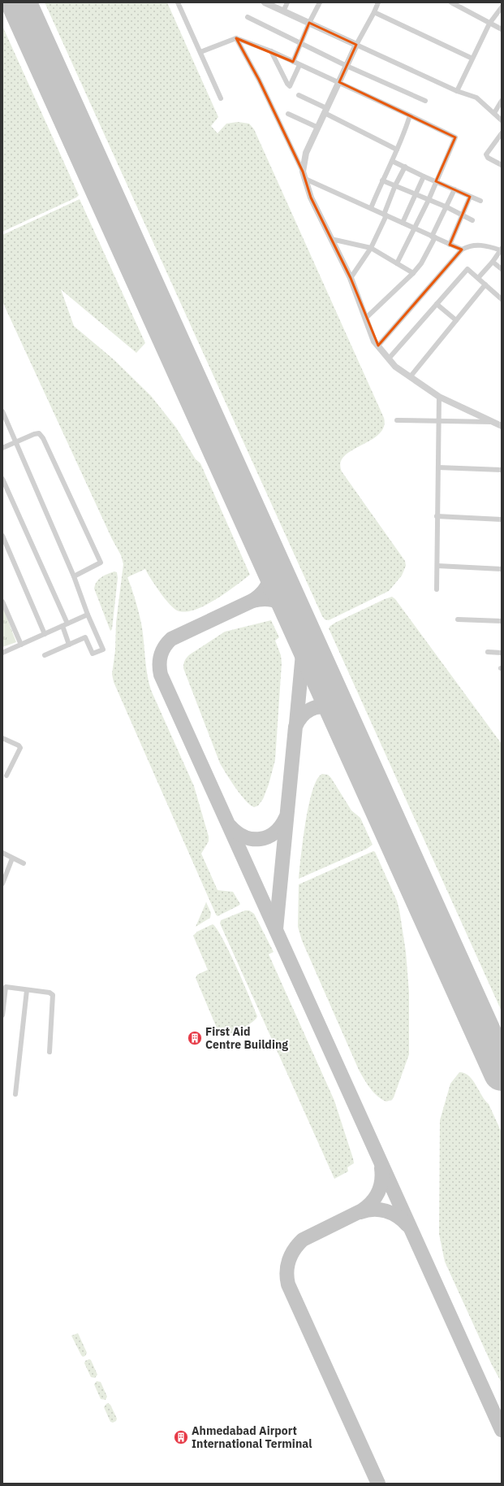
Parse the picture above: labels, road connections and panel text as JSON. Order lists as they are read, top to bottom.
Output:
{
  "places": {
    "building": ["First Aid Centre Building", "Ahmedabad Airport International Terminal"]
  }
}
